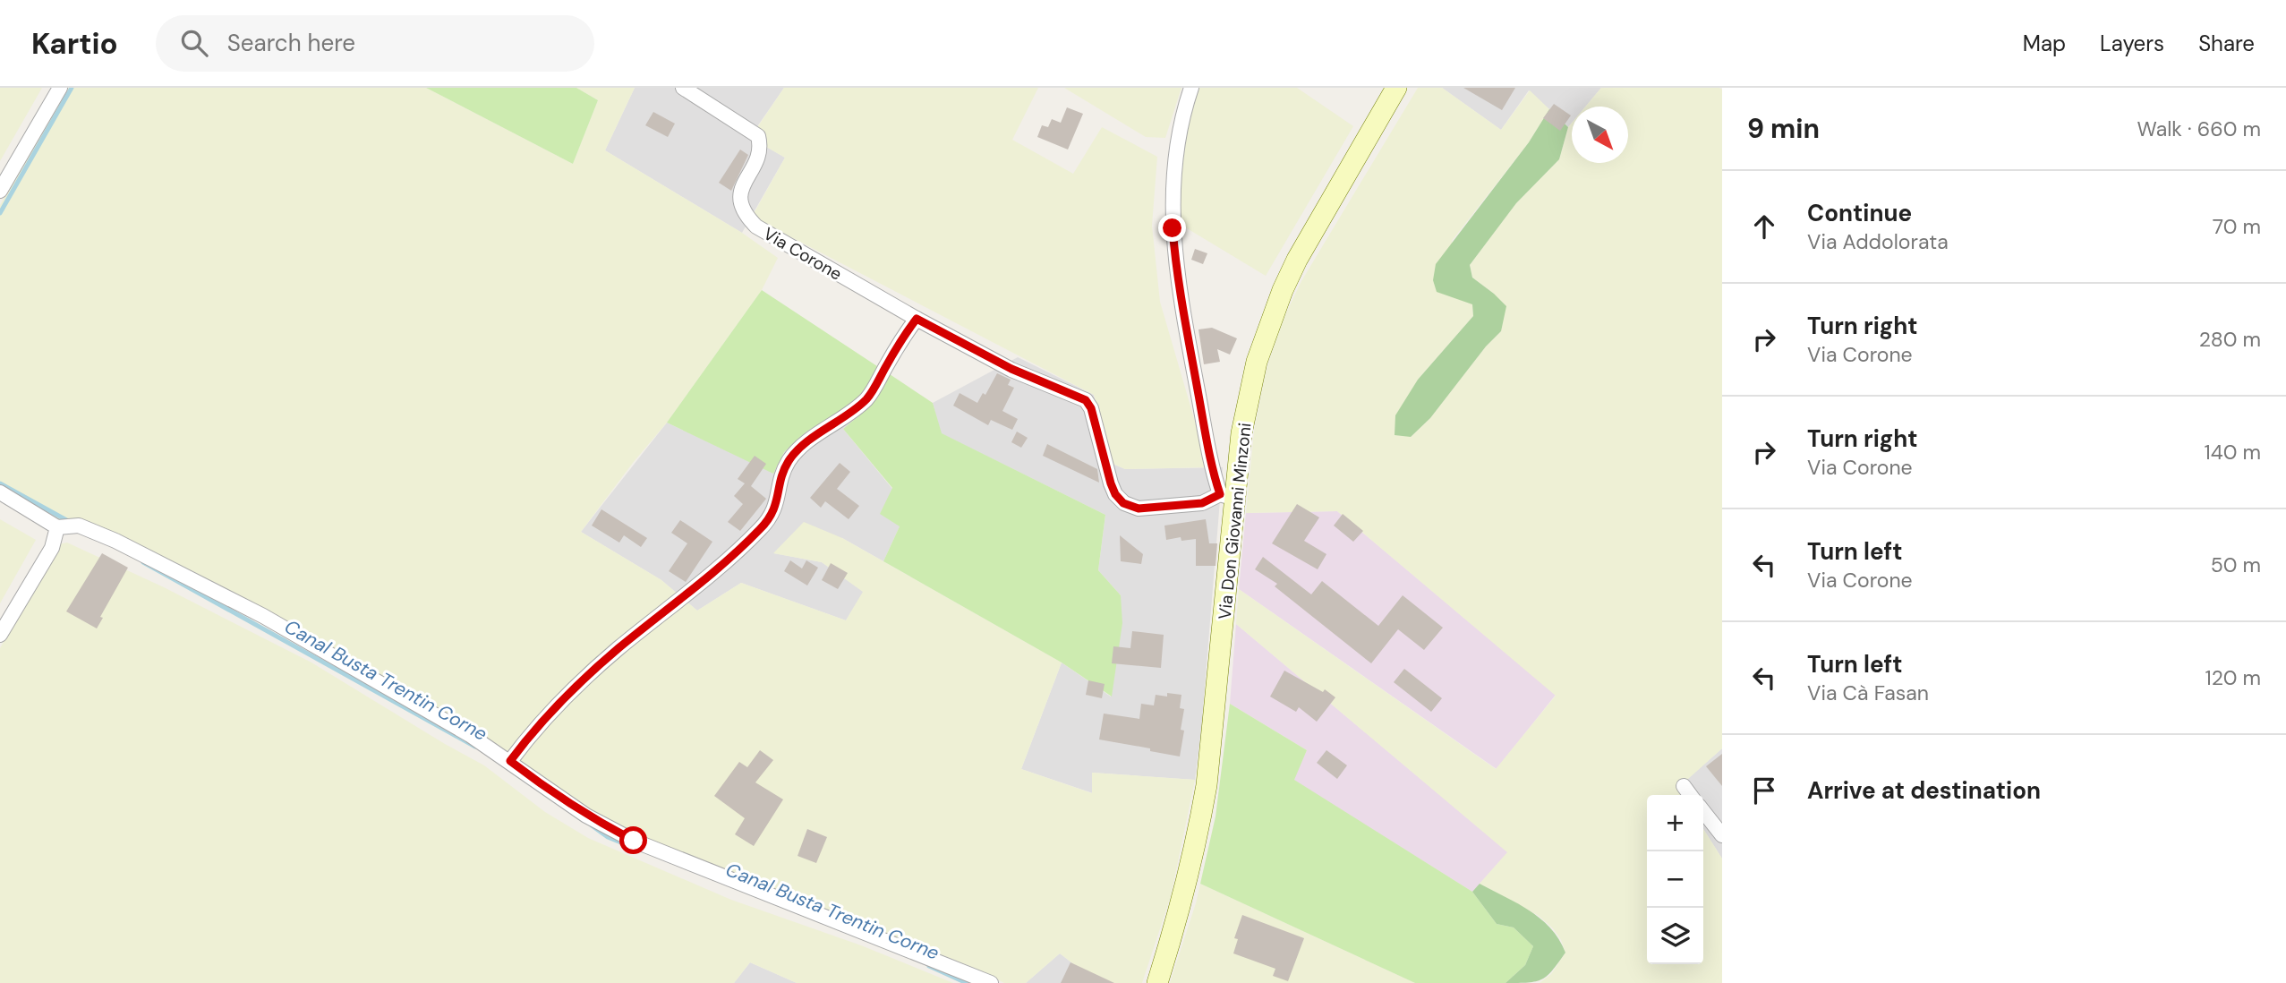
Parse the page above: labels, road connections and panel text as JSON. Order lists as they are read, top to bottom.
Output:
{
  "streets": {
    "street": ["Via Corone", "Via Don Giovanni Minzoni"]
  },
  "crossings": [
    ["Via Corone", "Via Don Giovanni Minzoni"]
  ],
  "water": ["Canal Busta Trentin Corne"],
  "north": "bottom right",
  "page": {
    "header": "Kartio",
    "search": "Search here",
    "nav": ["Map", "Layers", "Share"],
    "heading": ["9 min", "Walk · 660 m"],
    "list": [
      ["Continue", "Via Addolorata", "70 m"],
      ["Turn right", "Via Corone", "280 m"],
      ["Turn right", "Via Corone", "140 m"],
      ["Turn left", "Via Corone", "50 m"],
      ["Turn left", "Via Cà Fasan", "120 m"],
      "Arrive at destination"
    ],
    "map_buttons": ["+", "−"]
  }
}
